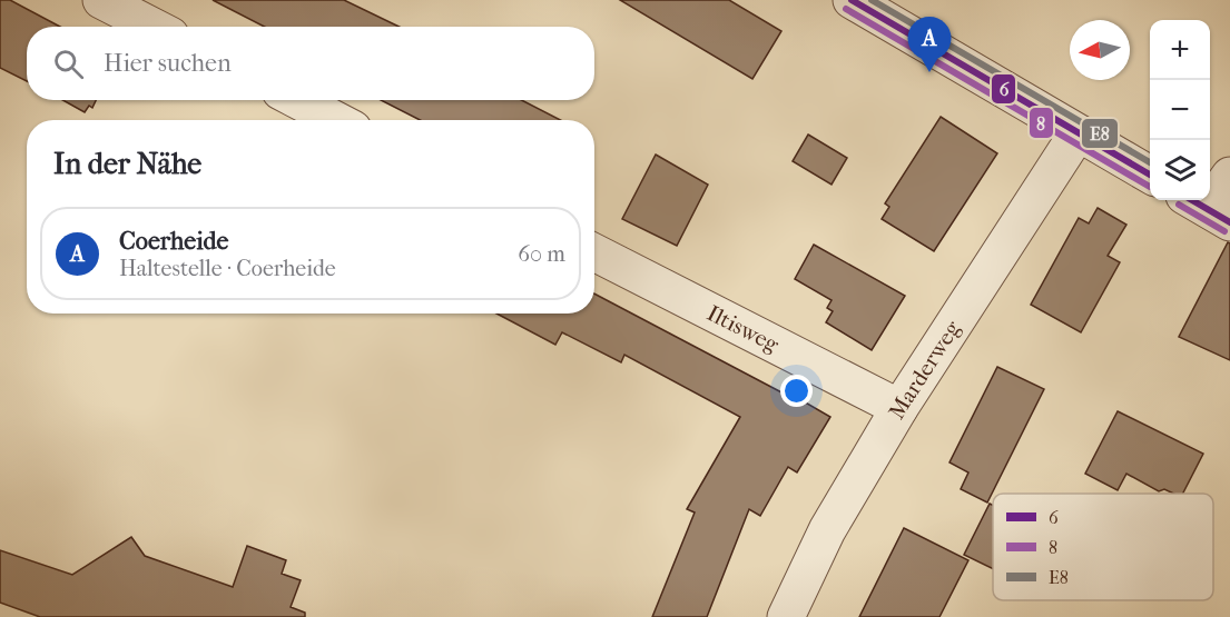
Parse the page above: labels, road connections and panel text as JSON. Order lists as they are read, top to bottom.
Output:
{
  "streets": {
    "street": ["Iltisweg", "Marderweg"]
  },
  "crossings": [
    ["Iltisweg", "Marderweg"]
  ],
  "lines": ["transit line 6", "transit line E8", "transit line 8"],
  "legend": ["6", "8", "E8"],
  "north": "left",
  "page": {
    "pins": "A",
    "map_buttons": ["+", "−"],
    "search": "Hier suchen",
    "heading": "In der Nähe",
    "list": [
      {
        "mark": "A",
        "name": "Coerheide",
        "note": "Haltestelle · Coerheide",
        "value": "60 m"
      }
    ]
  }
}
